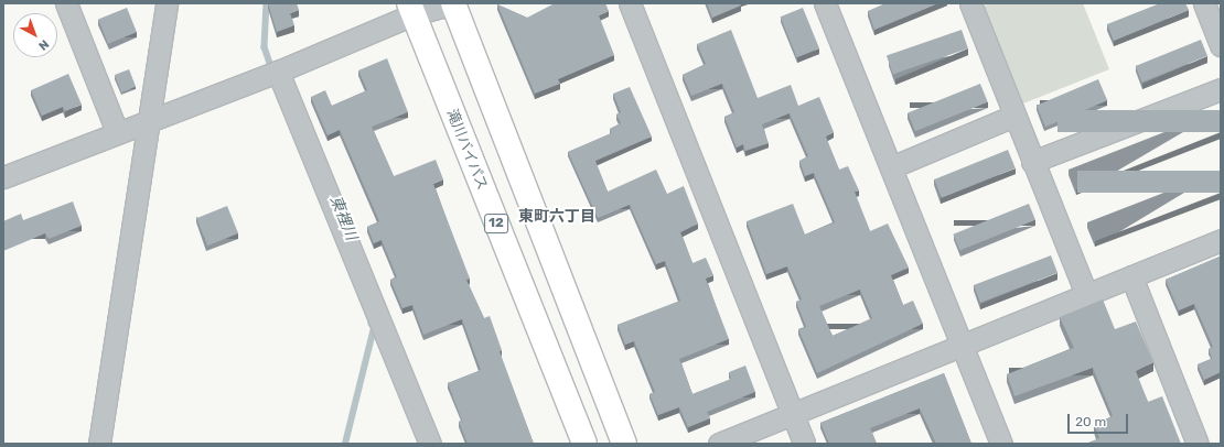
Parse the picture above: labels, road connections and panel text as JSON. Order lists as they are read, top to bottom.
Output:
{
  "streets": {
    "highway": ["滝川バイパス", "12"]
  },
  "districts": ["東町六丁目"],
  "water": ["東裡川"],
  "scale_bar": "20 m",
  "north": "bottom right"
}
